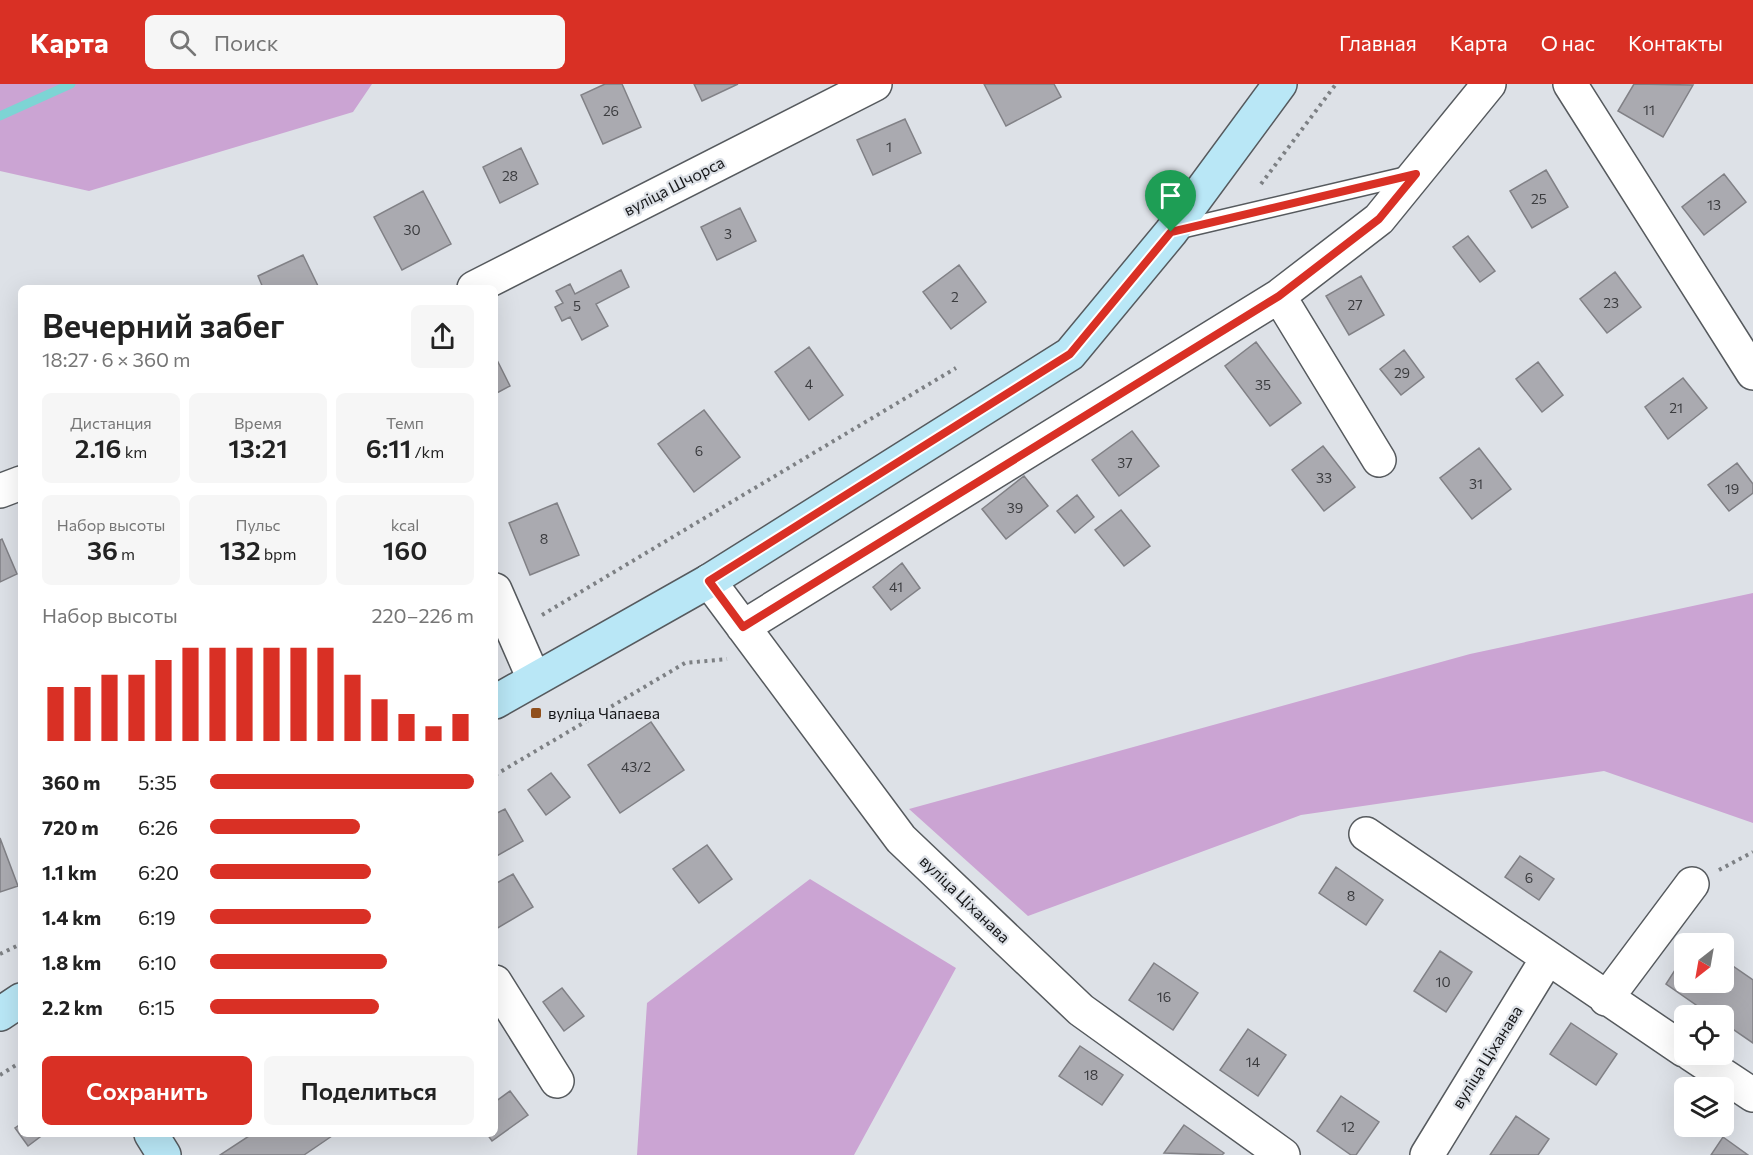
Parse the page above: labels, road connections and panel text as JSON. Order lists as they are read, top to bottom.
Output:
{
  "streets": {
    "street": ["вуліца Шчорса", "вуліца Ціханава"]
  },
  "places": {
    "transit": ["вуліца Чапаева"]
  },
  "house_numbers": [
    "11",
    "26",
    "1",
    "28",
    "25",
    "13",
    "30",
    "3",
    "2",
    "23",
    "27",
    "5",
    "29",
    "4",
    "35",
    "21",
    "6",
    "37",
    "33",
    "31",
    "19",
    "39",
    "8",
    "41",
    "43/2",
    "6",
    "8",
    "10",
    "16",
    "14",
    "18",
    "12"
  ],
  "north": "bottom left",
  "page": {
    "header": "Карта",
    "search": "Поиск",
    "nav": [
      "Главная",
      "Карта",
      "О нас",
      "Контакты"
    ],
    "heading": ["Вечерний забег", "18:27 · 6 × 360 m"],
    "stats": [
      ["Дистанция", "2.16 km"],
      ["Время", "13:21"],
      ["Темп", "6:11 /km"],
      ["Набор высоты", "36 m"],
      ["Пульс", "132 bpm"],
      ["kcal", "160"]
    ],
    "chart": ["Набор высоты", "220–226 m"],
    "list": [
      {
        "name": "360 m",
        "note": "5:35"
      },
      {
        "name": "720 m",
        "note": "6:26"
      },
      {
        "name": "1.1 km",
        "note": "6:20"
      },
      {
        "name": "1.4 km",
        "note": "6:19"
      },
      {
        "name": "1.8 km",
        "note": "6:10"
      },
      {
        "name": "2.2 km",
        "note": "6:15"
      }
    ],
    "buttons": ["Сохранить", "Поделиться"]
  }
}
